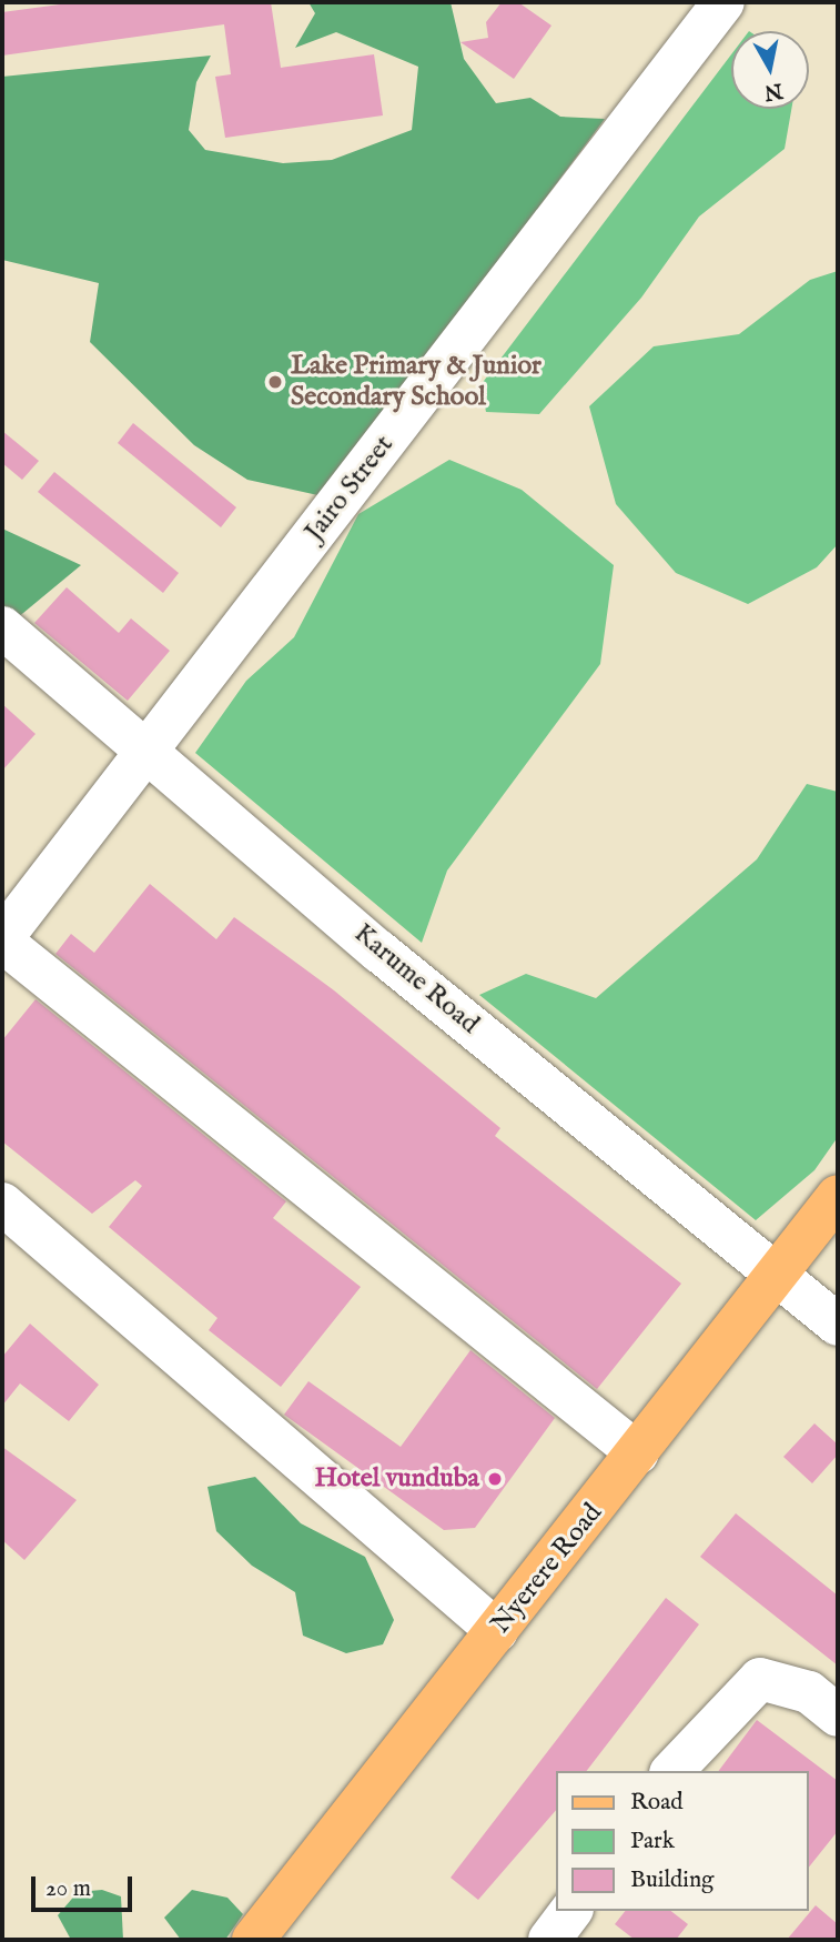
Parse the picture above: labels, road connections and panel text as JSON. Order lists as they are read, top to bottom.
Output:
{
  "streets": {
    "main road": ["Nyerere Road"],
    "street": ["Jairo Street", "Karume Road"]
  },
  "crossings": [
    ["Jairo Street", "Karume Road"],
    ["Karume Road", "Nyerere Road"]
  ],
  "places": ["Lake Primary & Junior Secondary School", "Hotel vunduba"],
  "legend": ["Road", "Park", "Building"],
  "scale_bar": "20 m",
  "north": "bottom"
}
